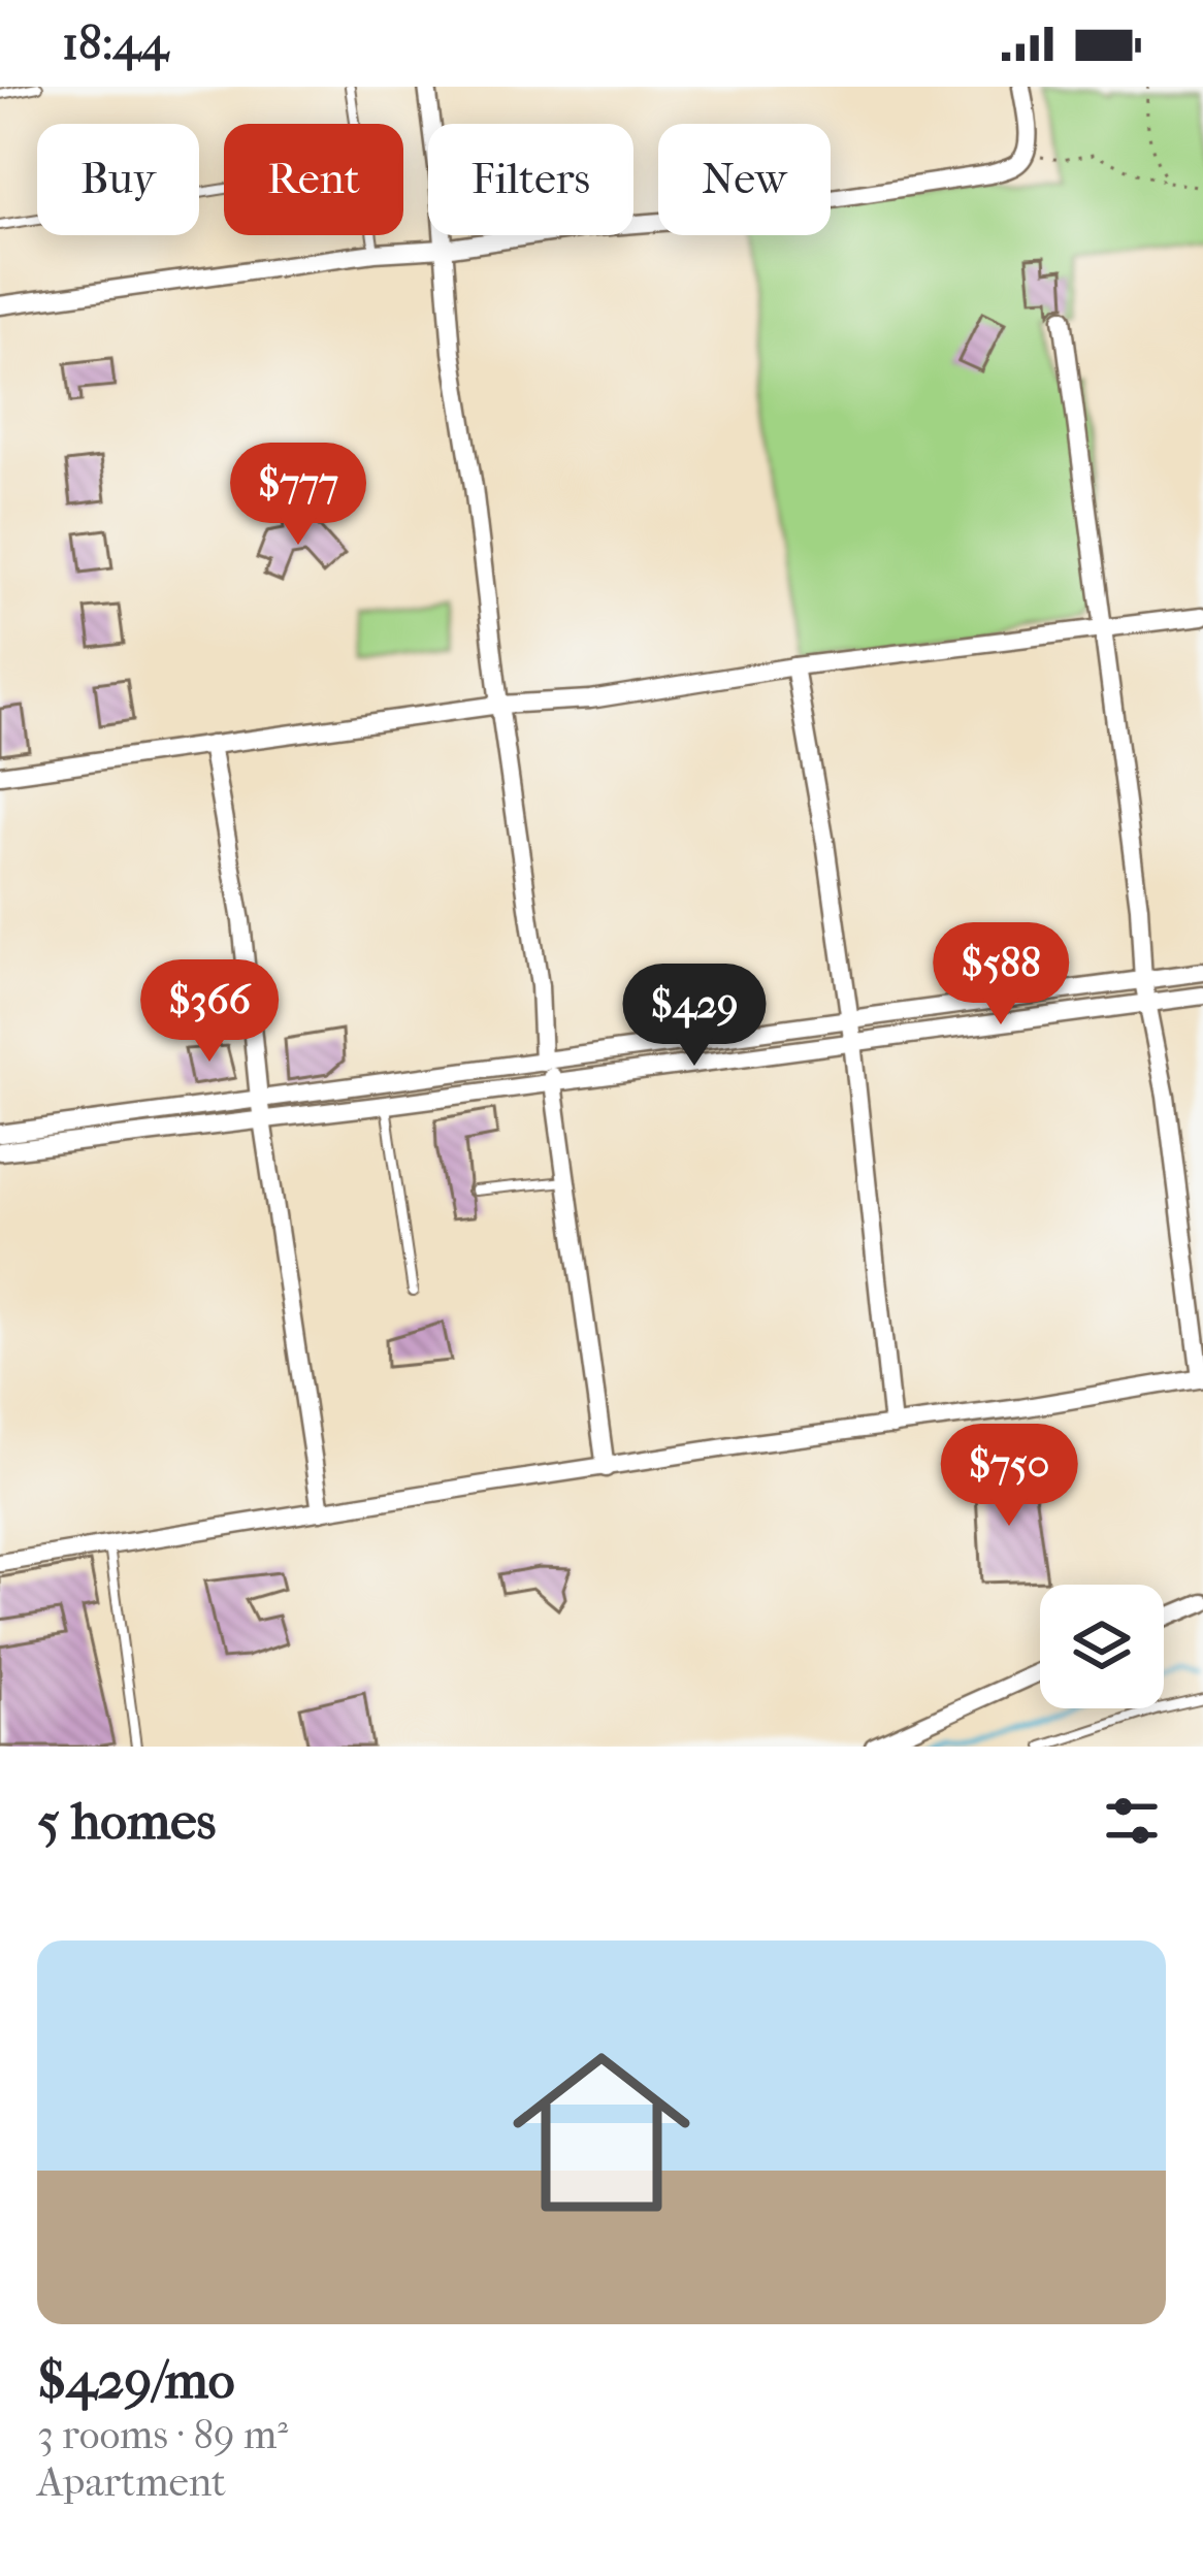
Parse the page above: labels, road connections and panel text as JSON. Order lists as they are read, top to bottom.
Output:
{
  "page": {
    "status": "18:44",
    "chip": [
      "Buy",
      "Rent",
      "Filters",
      "New"
    ],
    "price": [
      "$777",
      "$588",
      "$366",
      "$429",
      "$750"
    ],
    "heading": "5 homes",
    "list": [
      {
        "name": "$429/mo",
        "note": "3 rooms · 89 m² · Apartment"
      }
    ]
  }
}
